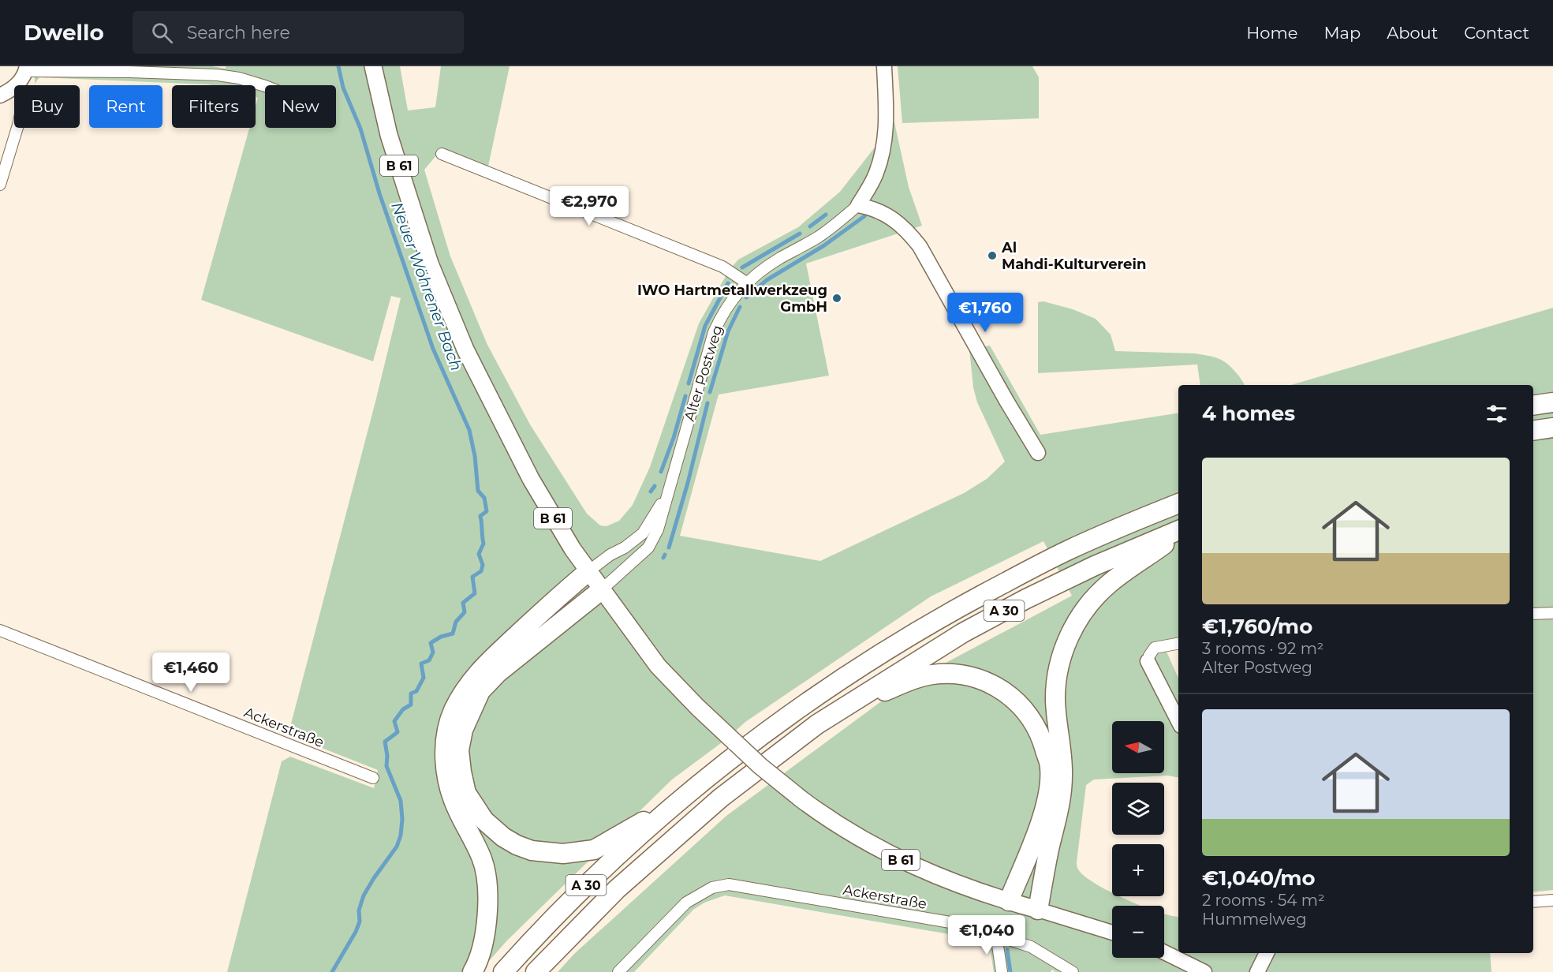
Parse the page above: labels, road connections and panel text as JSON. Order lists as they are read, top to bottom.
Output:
{
  "streets": {
    "highway": ["A 30"],
    "main road": ["B 61"],
    "street": ["Alter Postweg", "Ackerstraße"]
  },
  "crossings": [
    ["B 61", "Alter Postweg"]
  ],
  "water": ["Neuer Wöhrener Bach"],
  "places": ["Al Mahdi-Kulturverein", "IWO Hartmetallwerkzeug GmbH"],
  "north": "left",
  "page": {
    "header": "Dwello",
    "search": "Search here",
    "nav": [
      "Home",
      "Map",
      "About",
      "Contact"
    ],
    "chip": [
      "Buy",
      "Rent",
      "Filters",
      "New"
    ],
    "price": [
      "€2,970",
      "€1,760",
      "€1,460",
      "€1,040"
    ],
    "heading": "4 homes",
    "list": [
      {
        "name": "€1,760/mo",
        "note": "3 rooms · 92 m² · Alter Postweg"
      },
      {
        "name": "€1,040/mo",
        "note": "2 rooms · 54 m² · Hummelweg"
      }
    ],
    "map_buttons": ["+", "−"]
  }
}
